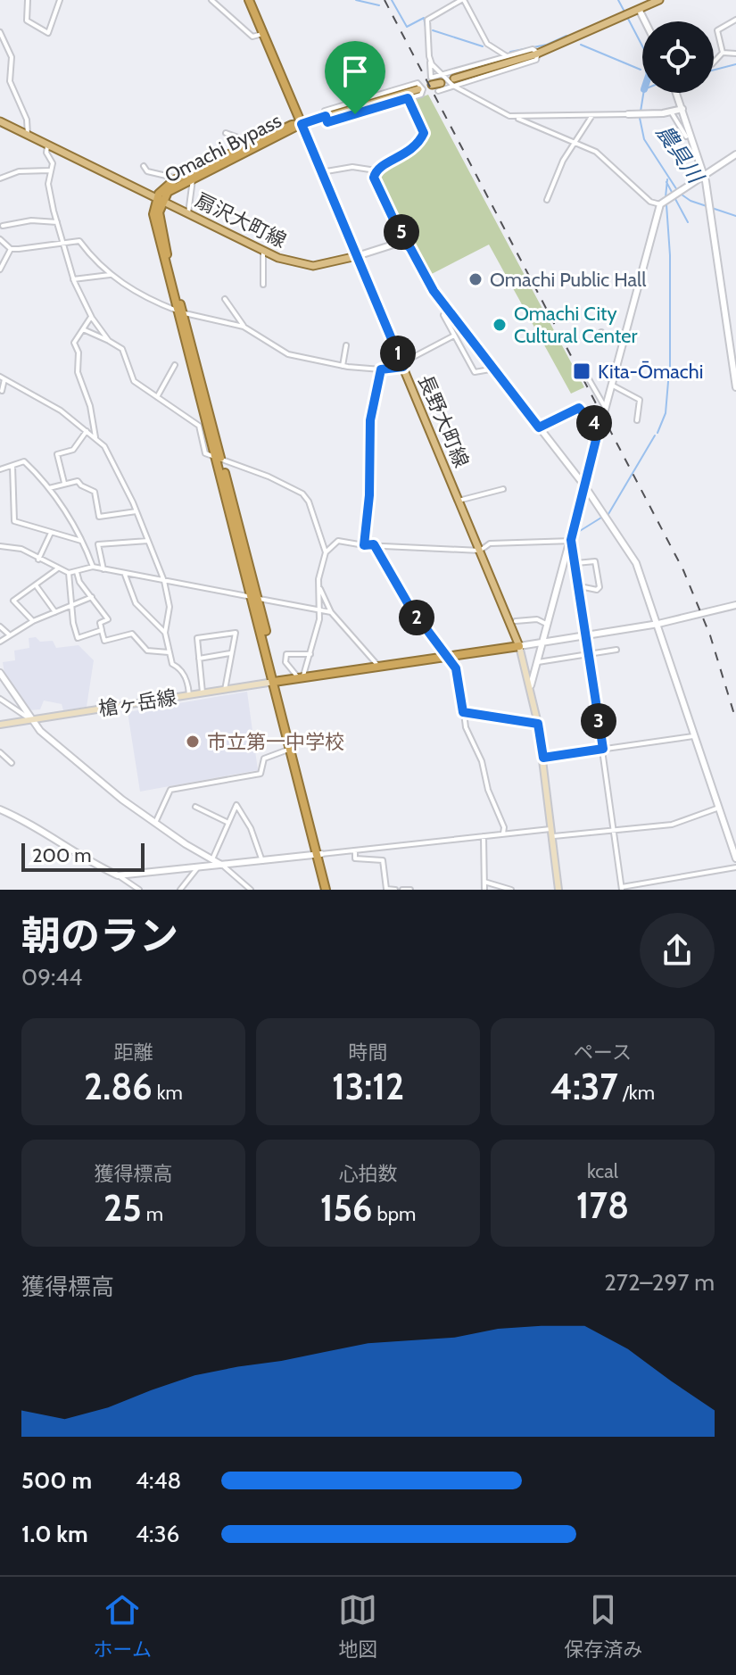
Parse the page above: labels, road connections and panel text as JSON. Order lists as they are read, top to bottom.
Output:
{
  "streets": {
    "highway": ["Omachi Bypass"],
    "main road": ["扇沢大町線", "長野大町線", "槍ヶ岳線"]
  },
  "crossings": [
    ["Omachi Bypass", "扇沢大町線"],
    ["Omachi Bypass", "長野大町線"],
    ["Omachi Bypass", "槍ヶ岳線"],
    ["扇沢大町線", "長野大町線"]
  ],
  "water": ["農具川"],
  "places": {
    "other": ["Omachi Public Hall", "Omachi City Cultural Center", "市立第一中学校"],
    "transit": ["Kita-Ōmachi"]
  },
  "scale_bar": "200 m",
  "page": {
    "pins": [
      "5",
      "1",
      "4",
      "2",
      "3"
    ],
    "scale": "200 m",
    "heading": ["朝のラン", "09:44"],
    "stats": [
      ["距離", "2.86 km"],
      ["時間", "13:12"],
      ["ペース", "4:37 /km"],
      ["獲得標高", "25 m"],
      ["心拍数", "156 bpm"],
      ["kcal", "178"]
    ],
    "chart": ["獲得標高", "272–297 m"],
    "list": [
      {
        "name": "500 m",
        "note": "4:48"
      },
      {
        "name": "1.0 km",
        "note": "4:36"
      }
    ],
    "tabs": ["ホーム", "地図", "保存済み"]
  }
}
